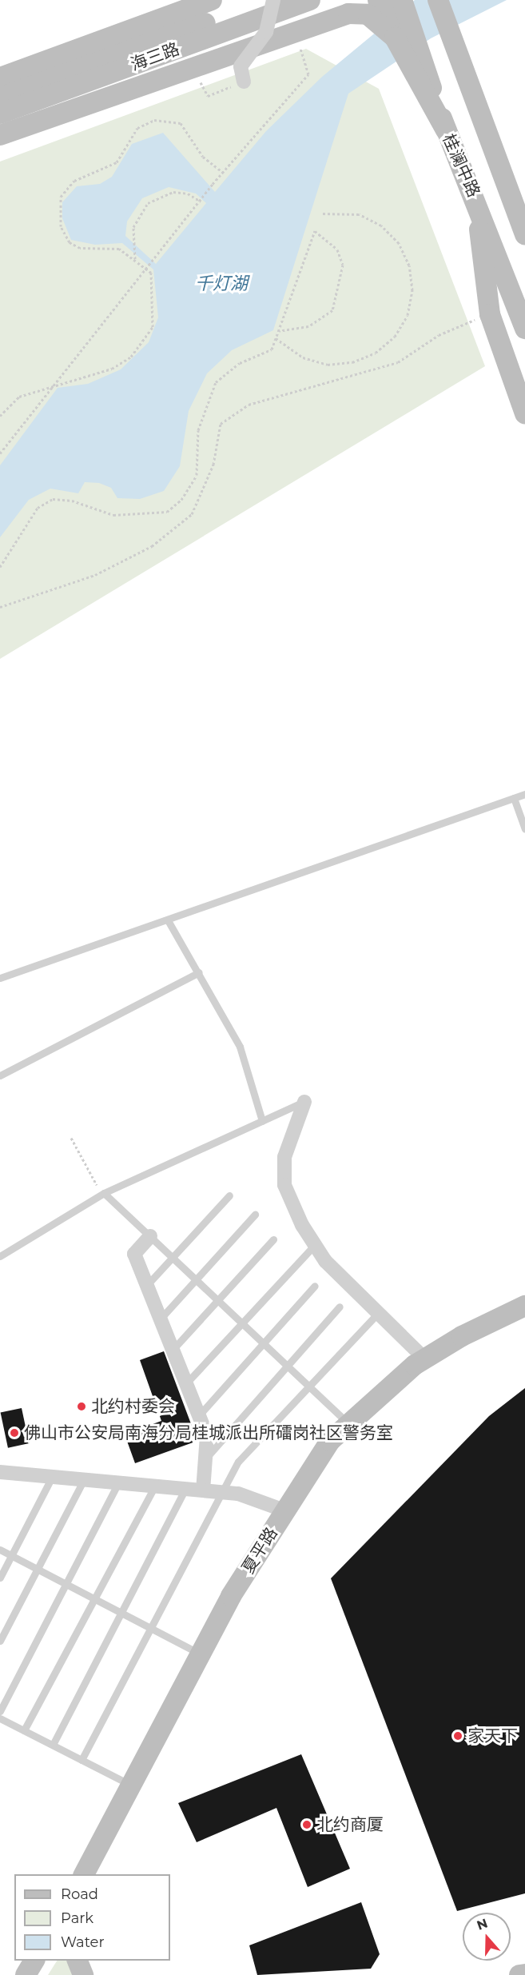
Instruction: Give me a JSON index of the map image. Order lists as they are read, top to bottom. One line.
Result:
{"streets":{"main road":["海三路","桂澜中路","夏平路"]},"water":["千灯湖"],"places":["北约村委会","佛山市公安局南海分局桂城派出所礌岗社区警务室","家天下","北约商厦"],"legend":["Road","Park","Water"],"north":"top"}
